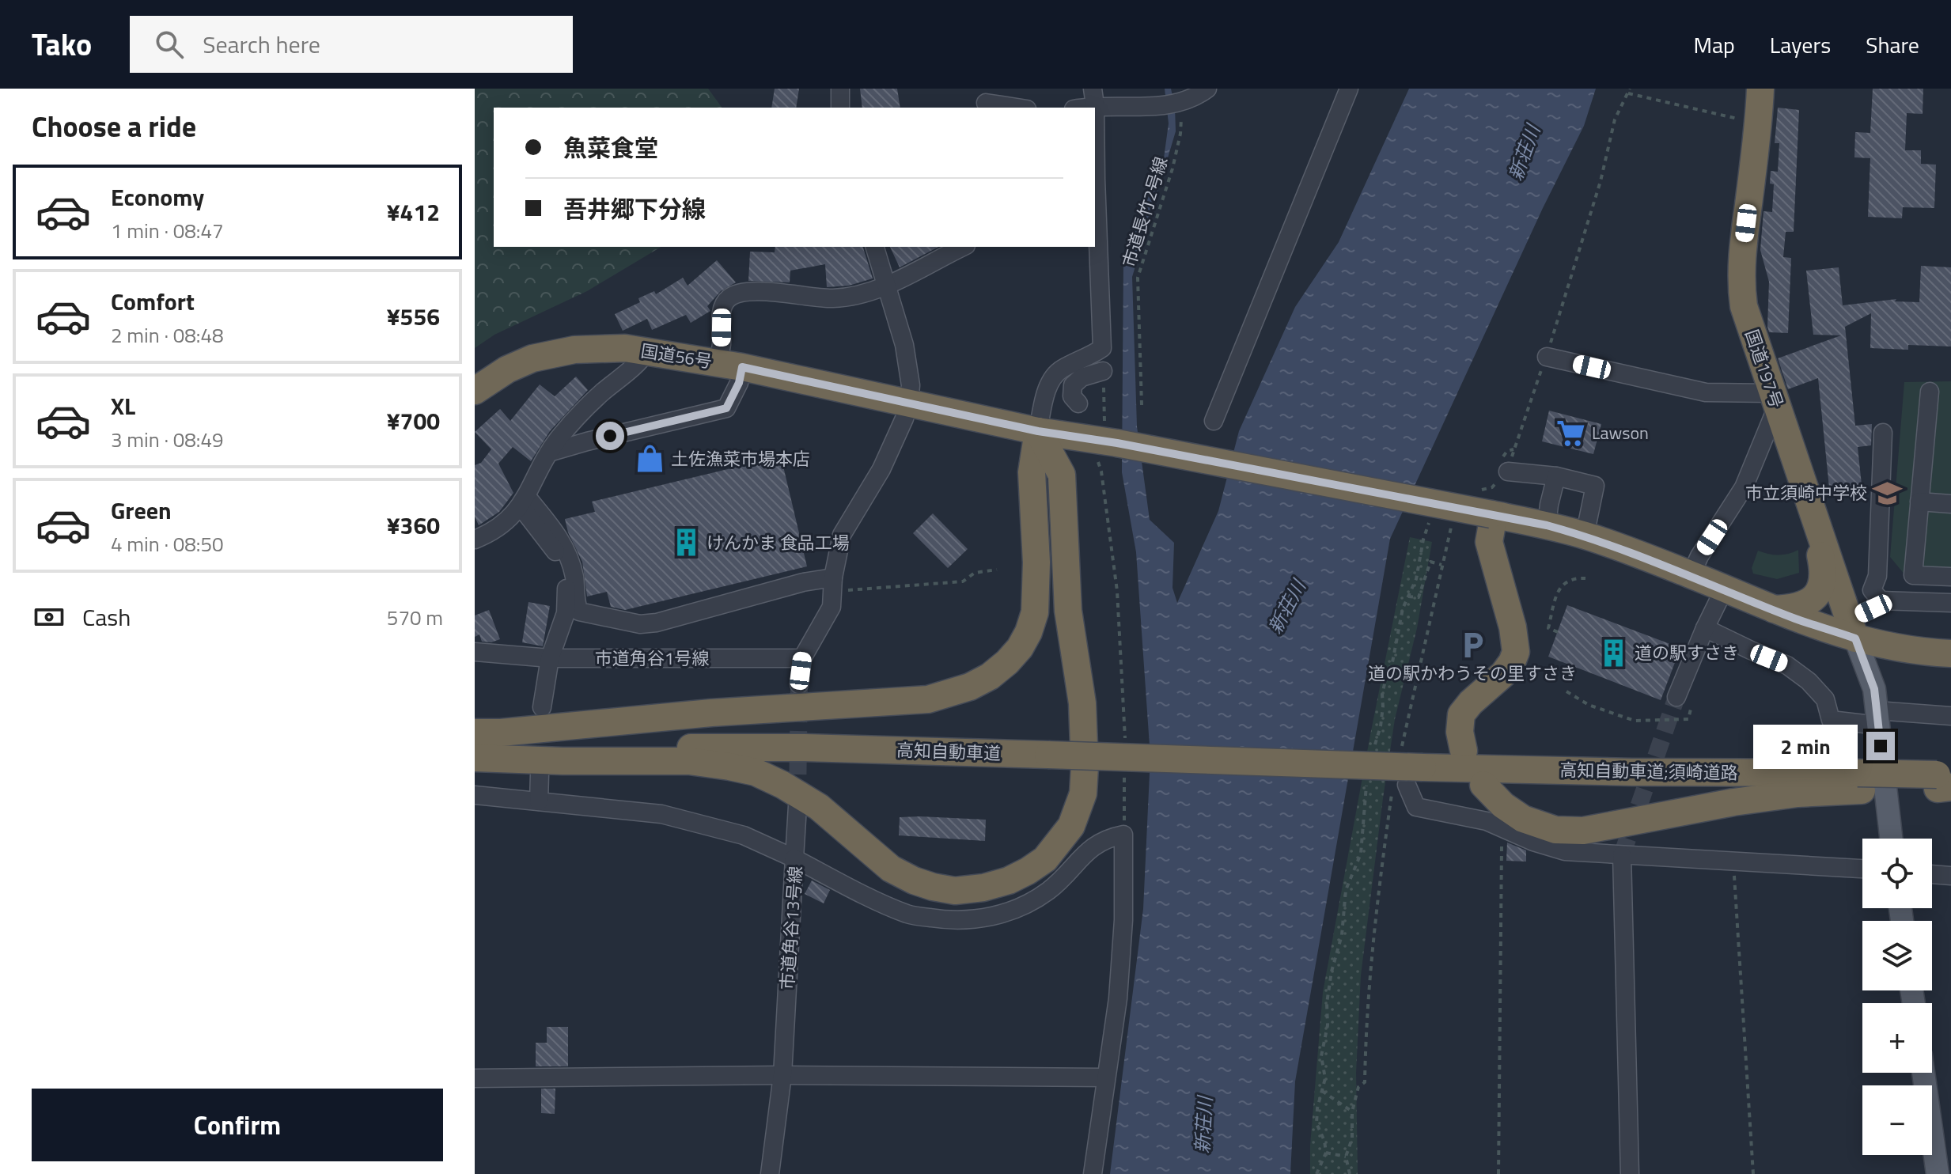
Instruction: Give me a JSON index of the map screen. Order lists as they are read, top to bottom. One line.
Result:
{"streets":{"highway":["国道56号","国道197号","高知自動車道","高知自動車道;須崎道路"],"street":["市道角谷1号線","市道角谷13号線"],"path":["市道長竹2号線"]},"crossings":[["国道56号","国道197号"],["高知自動車道","高知自動車道;須崎道路"]],"water":["新荘川"],"places":{"supermarket":["Lawson"],"shop":["土佐漁菜市場本店"],"school or university":["市立須崎中学校"],"building":["けんかま 食品工場","道の駅すさき"],"parking":["道の駅かわうその里すさき"]},"page":{"header":"Tako","search":"Search here","nav":["Map","Layers","Share"],"heading":"Choose a ride","banner":["魚菜食堂","吾井郷下分線"],"list":[{"name":"Economy","note":"1 min · 08:47","value":"¥412"},{"name":"Comfort","note":"2 min · 08:48","value":"¥556"},{"name":"XL","note":"3 min · 08:49","value":"¥700"},{"name":"Green","note":"4 min · 08:50","value":"¥360"}],"pay":["Cash","570 m"],"bubble":"2 min","map_buttons":["+","−"],"buttons":"Confirm"}}
